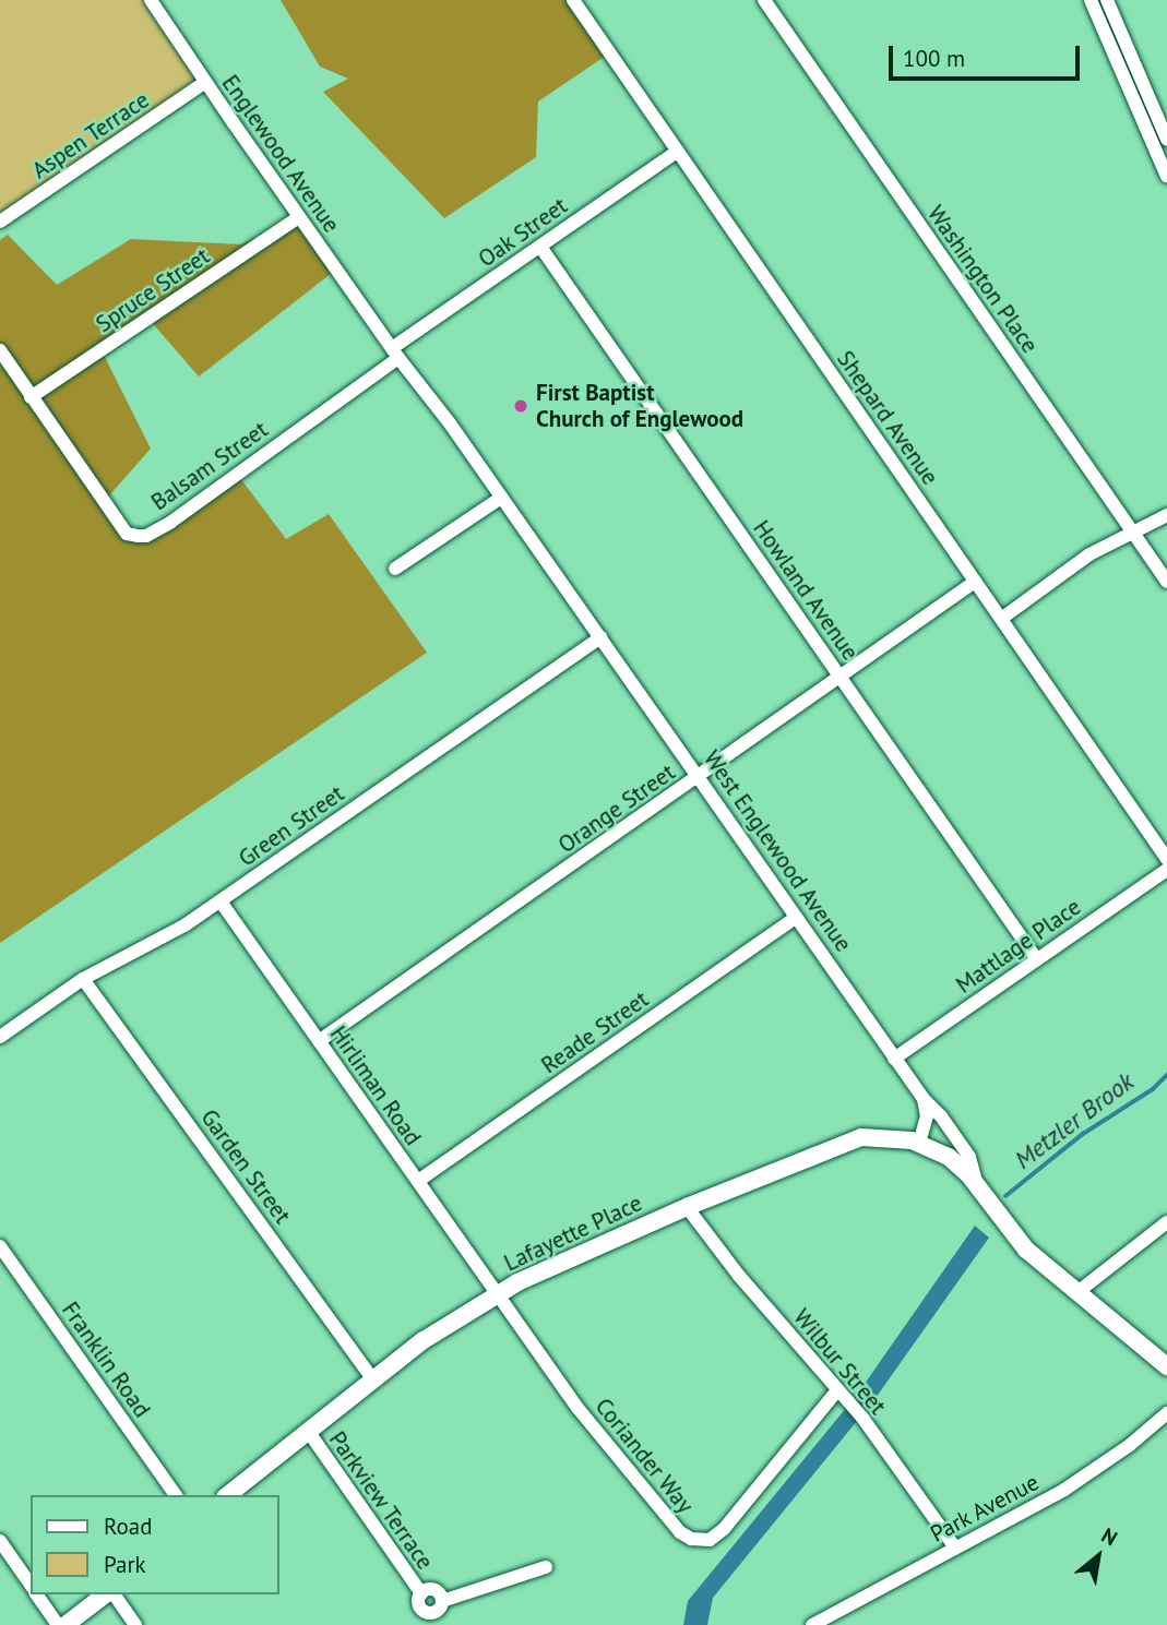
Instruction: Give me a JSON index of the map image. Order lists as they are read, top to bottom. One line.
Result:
{"streets":{"street":["Aspen Terrace","Englewood Avenue","Oak Street","Washington Place","Spruce Street","Shepard Avenue","Balsam Street","Howland Avenue","Orange Street","Green Street","West Englewood Avenue","Mattlage Place","Reade Street","Hirliman Road","Garden Street","Lafayette Place","Franklin Road","Wilbur Street","Coriander Way","Parkview Terrace","Park Avenue"]},"crossings":[["Aspen Terrace","Englewood Avenue"],["Englewood Avenue","Spruce Street"],["Englewood Avenue","West Englewood Avenue"],["Oak Street","Shepard Avenue"],["Oak Street","Balsam Street"],["Oak Street","Howland Avenue"],["Oak Street","West Englewood Avenue"],["Spruce Street","Balsam Street"],["Shepard Avenue","Orange Street"],["Howland Avenue","Orange Street"],["Howland Avenue","Mattlage Place"],["Orange Street","West Englewood Avenue"],["Orange Street","Hirliman Road"],["Green Street","West Englewood Avenue"],["Green Street","Hirliman Road"],["Green Street","Garden Street"],["West Englewood Avenue","Mattlage Place"],["West Englewood Avenue","Reade Street"],["West Englewood Avenue","Lafayette Place"],["Reade Street","Hirliman Road"],["Hirliman Road","Lafayette Place"],["Hirliman Road","Coriander Way"],["Garden Street","Lafayette Place"],["Lafayette Place","Wilbur Street"],["Lafayette Place","Coriander Way"],["Lafayette Place","Parkview Terrace"],["Wilbur Street","Coriander Way"],["Wilbur Street","Park Avenue"]],"water":["Metzler Brook"],"places":["First Baptist Church of Englewood"],"legend":["Road","Park"],"scale_bar":"100 m","north":"top right"}
